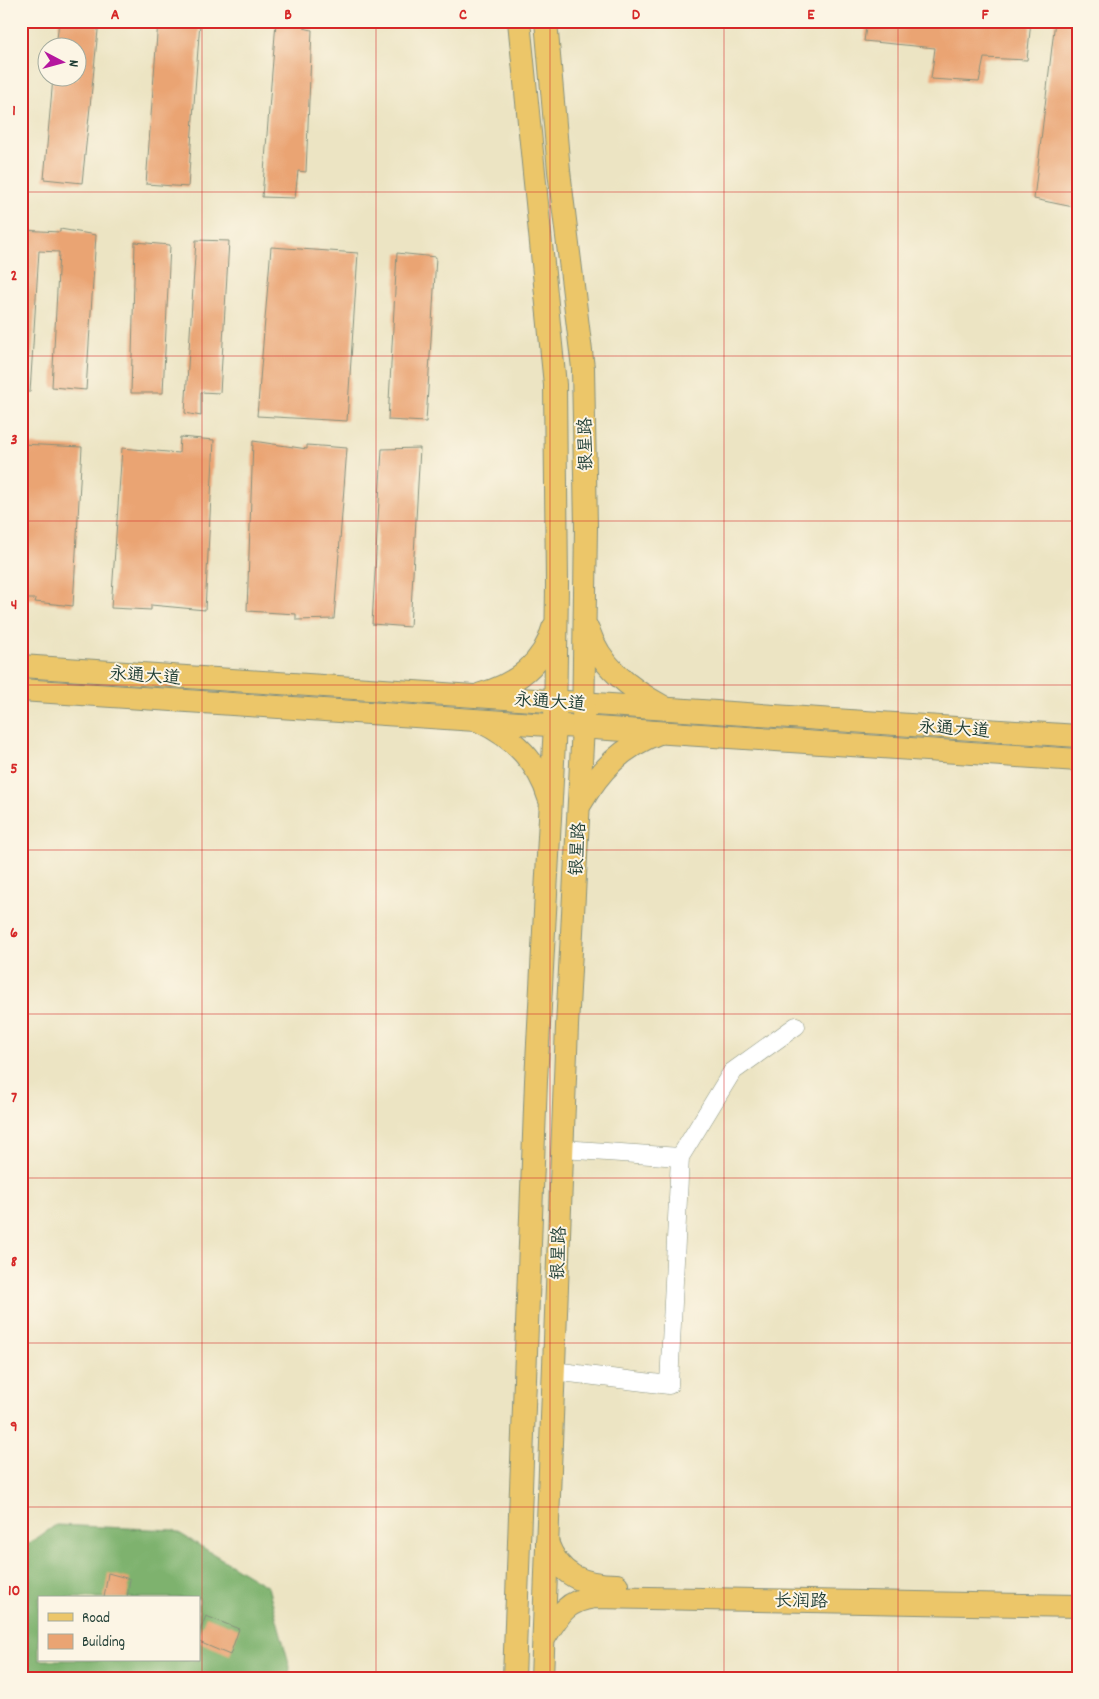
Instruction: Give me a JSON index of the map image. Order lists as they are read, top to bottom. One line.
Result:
{"streets":{"main road":["银星路","永通大道","长润路"]},"crossings":[["银星路","永通大道"],["银星路","长润路"]],"legend":["Road","Building"],"north":"right","grid":{"columns":["A","B","C","D","E","F"],"rows":["1","2","3","4","5","6","7","8","9","10"]}}
